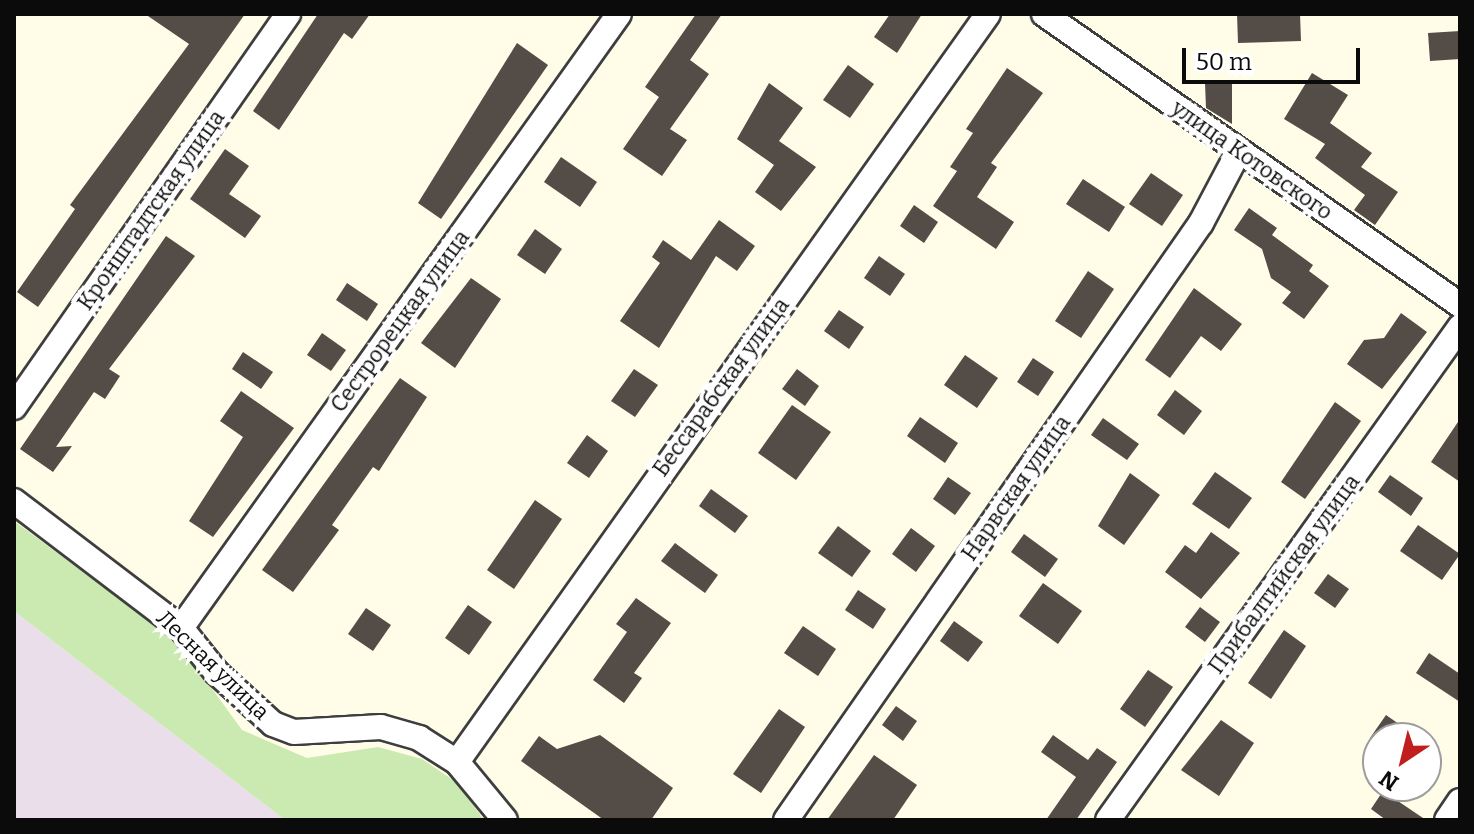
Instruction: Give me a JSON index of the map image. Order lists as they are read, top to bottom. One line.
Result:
{"streets":{"street":["улица Котовского","Кронштадтская улица","Сестрорецкая улица","Бессарабская улица","Нарвская улица","Прибалтийская улица","Лесная улица"]},"crossings":[["улица Котовского","Нарвская улица"],["Сестрорецкая улица","Лесная улица"],["Бессарабская улица","Лесная улица"]],"scale_bar":"50 m","north":"bottom left"}
